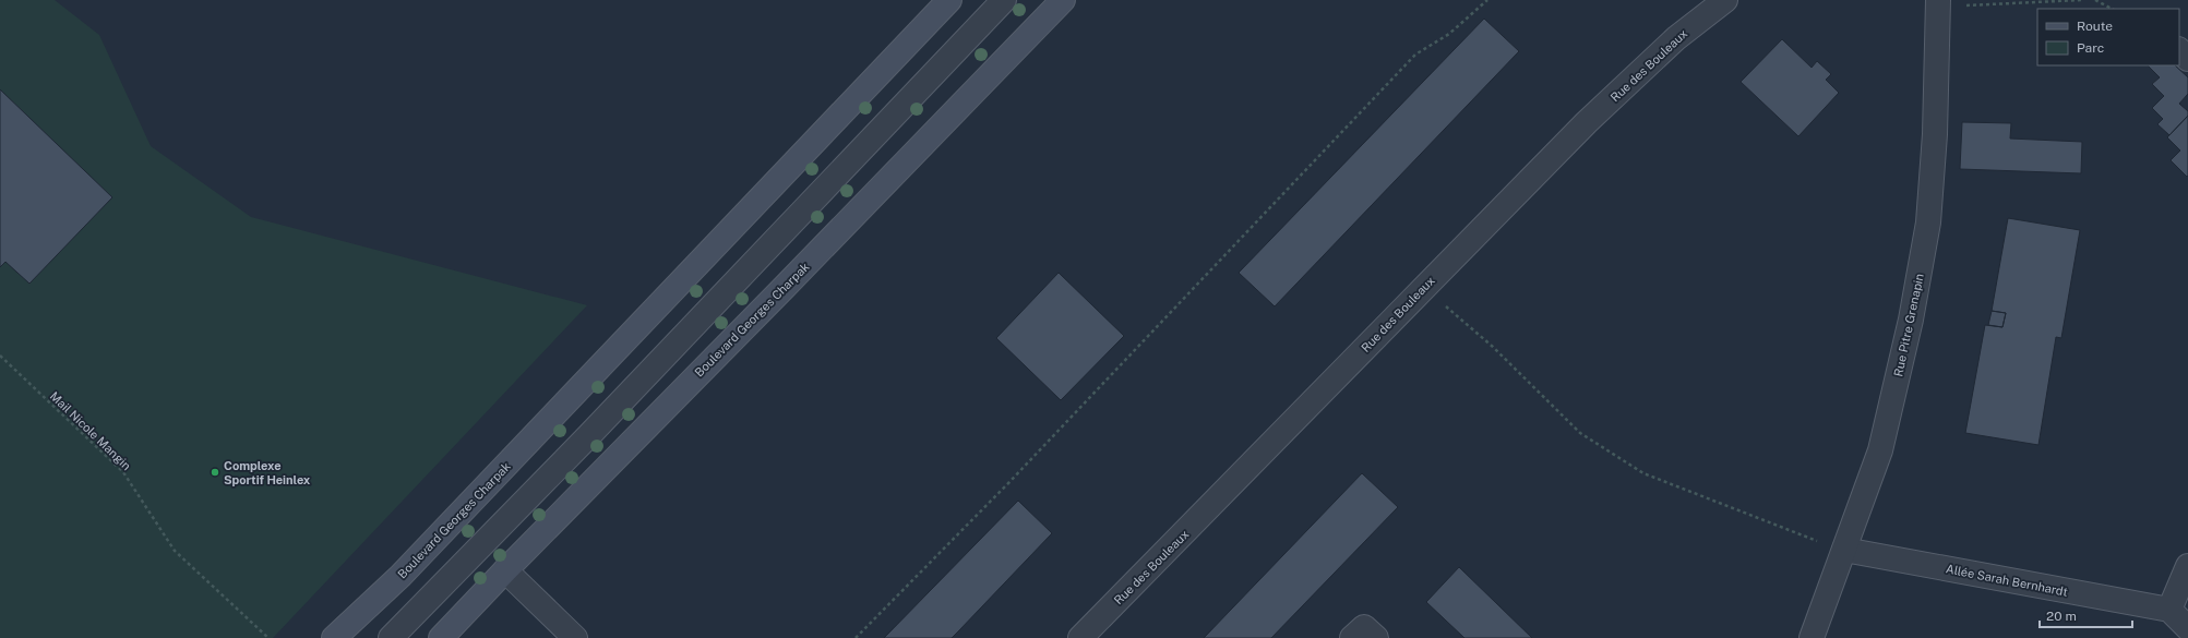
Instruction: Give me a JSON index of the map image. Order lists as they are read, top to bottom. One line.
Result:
{"streets":{"main road":["Boulevard Georges Charpak"],"street":["Rue des Bouleaux","Rue Pitre Grenapin","Allée Sarah Bernhardt"],"path":["Mail Nicole Mangin"]},"crossings":[["Rue Pitre Grenapin","Allée Sarah Bernhardt"]],"places":["Complexe Sportif Heinlex"],"legend":["Route","Parc"],"scale_bar":"20 m"}
